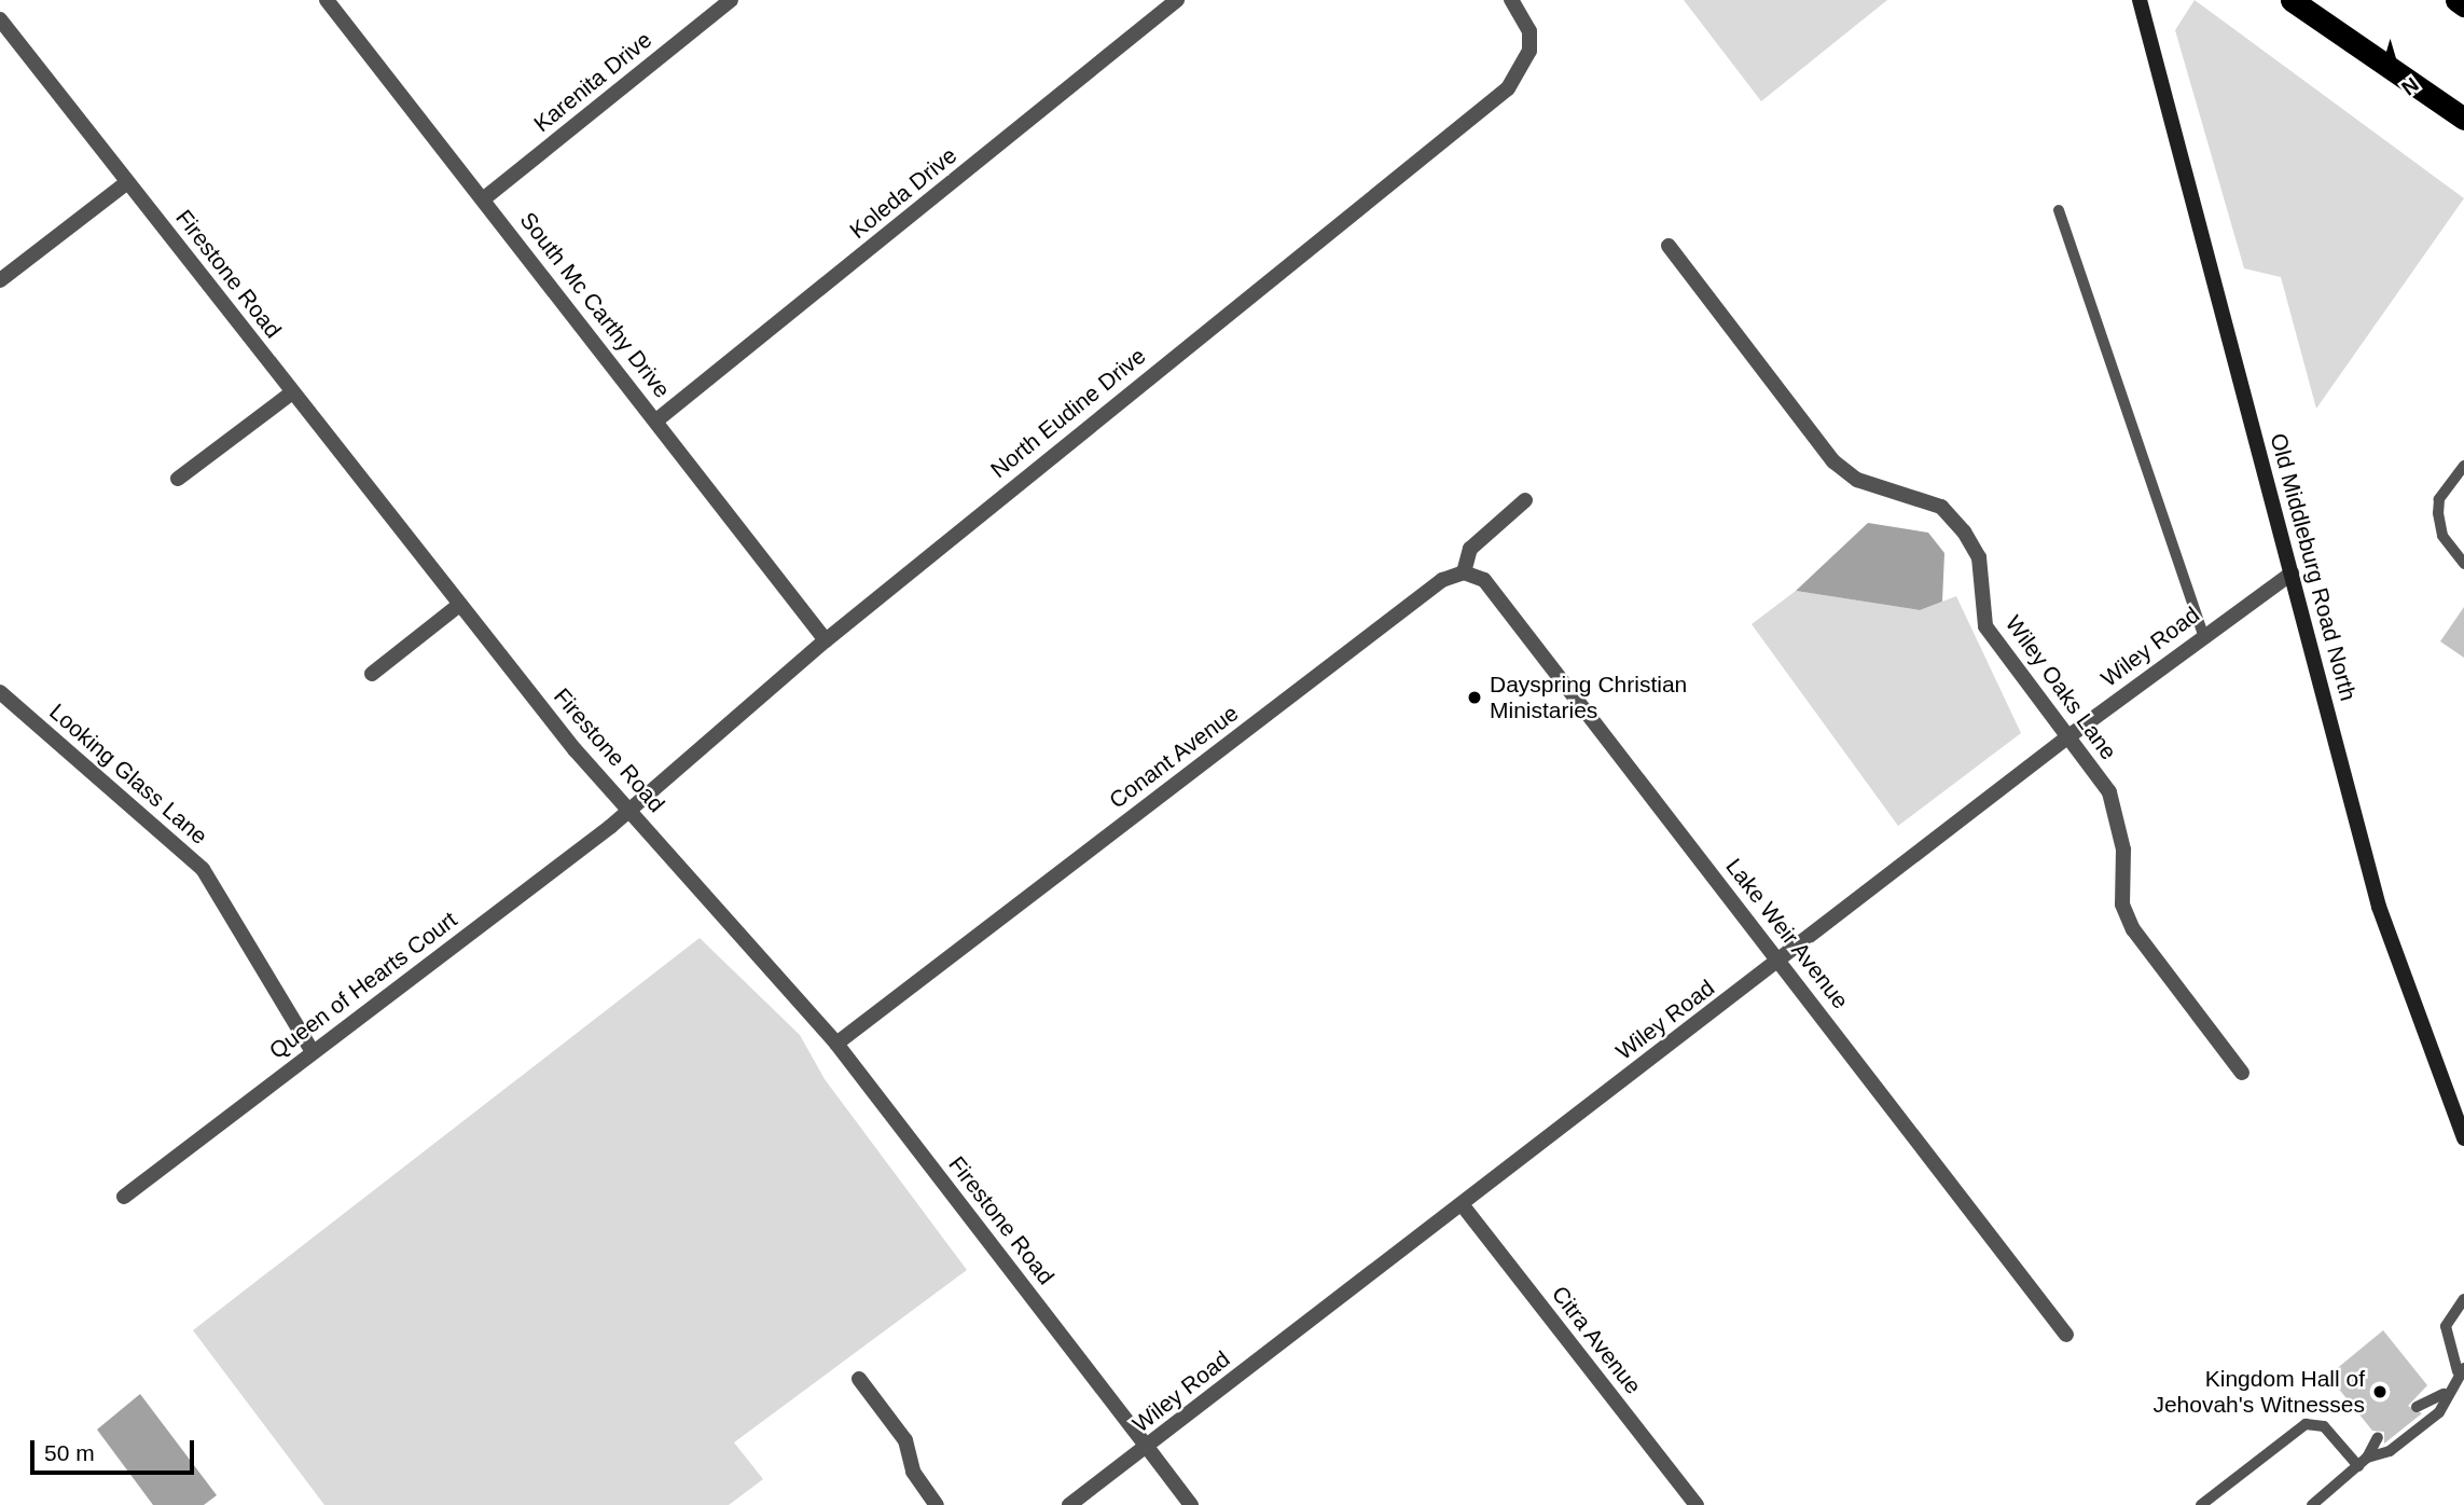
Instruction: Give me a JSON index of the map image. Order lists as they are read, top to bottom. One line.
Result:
{"streets":{"main road":["Old Middleburg Road North"],"street":["Karenita Drive","Koleda Drive","Firestone Road","South Mc Carthy Drive","North Eudine Drive","Wiley Road","Wiley Oaks Lane","Conant Avenue","Looking Glass Lane","Lake Weir Avenue","Queen of Hearts Court","Citra Avenue"]},"crossings":[["Karenita Drive","South Mc Carthy Drive"],["Koleda Drive","South Mc Carthy Drive"],["Firestone Road","North Eudine Drive"],["Firestone Road","Wiley Road"],["Firestone Road","Conant Avenue"],["Firestone Road","Queen of Hearts Court"],["South Mc Carthy Drive","North Eudine Drive"],["North Eudine Drive","Queen of Hearts Court"],["Old Middleburg Road North","Wiley Road"],["Wiley Road","Wiley Oaks Lane"],["Wiley Road","Lake Weir Avenue"],["Wiley Road","Citra Avenue"],["Conant Avenue","Lake Weir Avenue"],["Looking Glass Lane","Queen of Hearts Court"]],"places":["Dayspring Christian Ministaries","Kingdom Hall of Jehovah's Witnesses"],"scale_bar":"50 m","north":"bottom right"}
